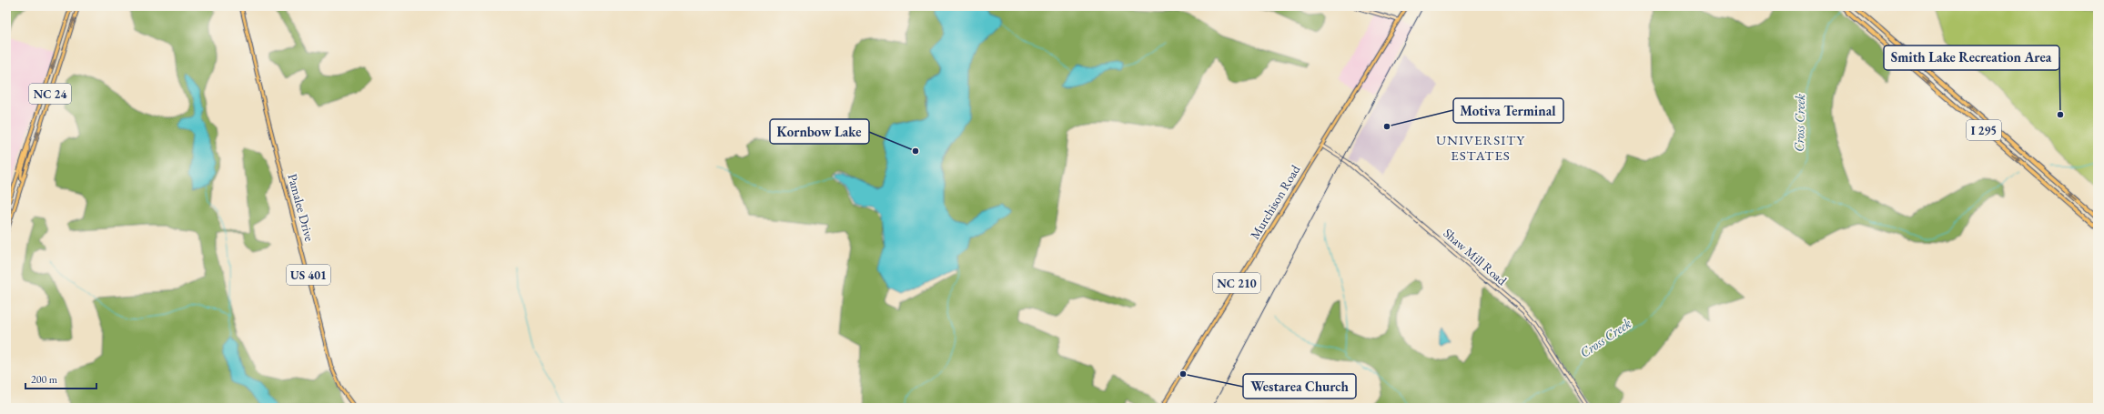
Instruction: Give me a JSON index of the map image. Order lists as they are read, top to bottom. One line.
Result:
{"streets":{"highway":["I 295"],"main road":["NC 24","Murchison Road","Pamalee Drive","Shaw Mill Road","US 401","NC 210"]},"crossings":[["Murchison Road","Shaw Mill Road"]],"districts":["UNIVERSITY ESTATES"],"water":["Cross Creek"],"places":["Smith Lake Recreation Area","Motiva Terminal","Kornbow Lake","Westarea Church"],"scale_bar":"200 m"}
